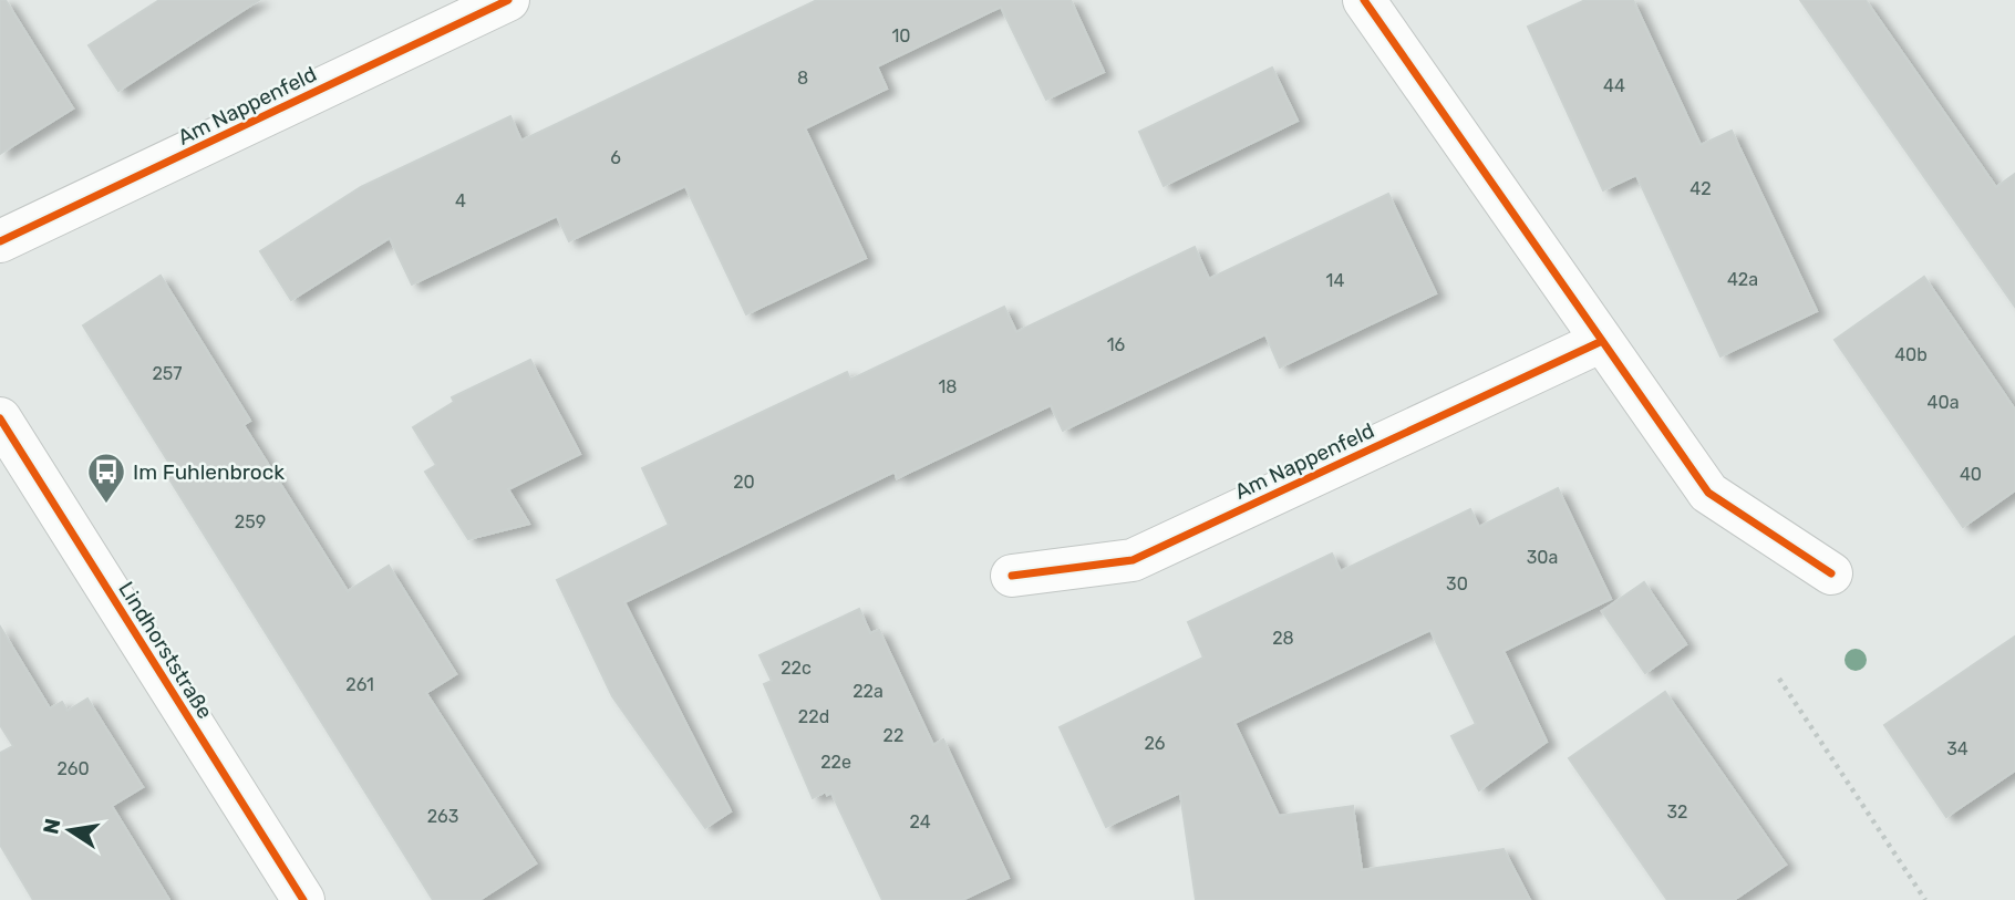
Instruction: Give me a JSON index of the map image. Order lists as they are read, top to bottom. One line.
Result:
{"streets":{"street":["Am Nappenfeld","Lindhorststraße"]},"places":{"bus stop":["Im Fuhlenbrock"]},"house_numbers":["10","8","44","6","42","4","42a","14","16","40b","257","18","40a","40","20","259","30a","30","28","22c","261","22a","22d","22","26","34","22e","260","32","263","24"],"north":"left"}
